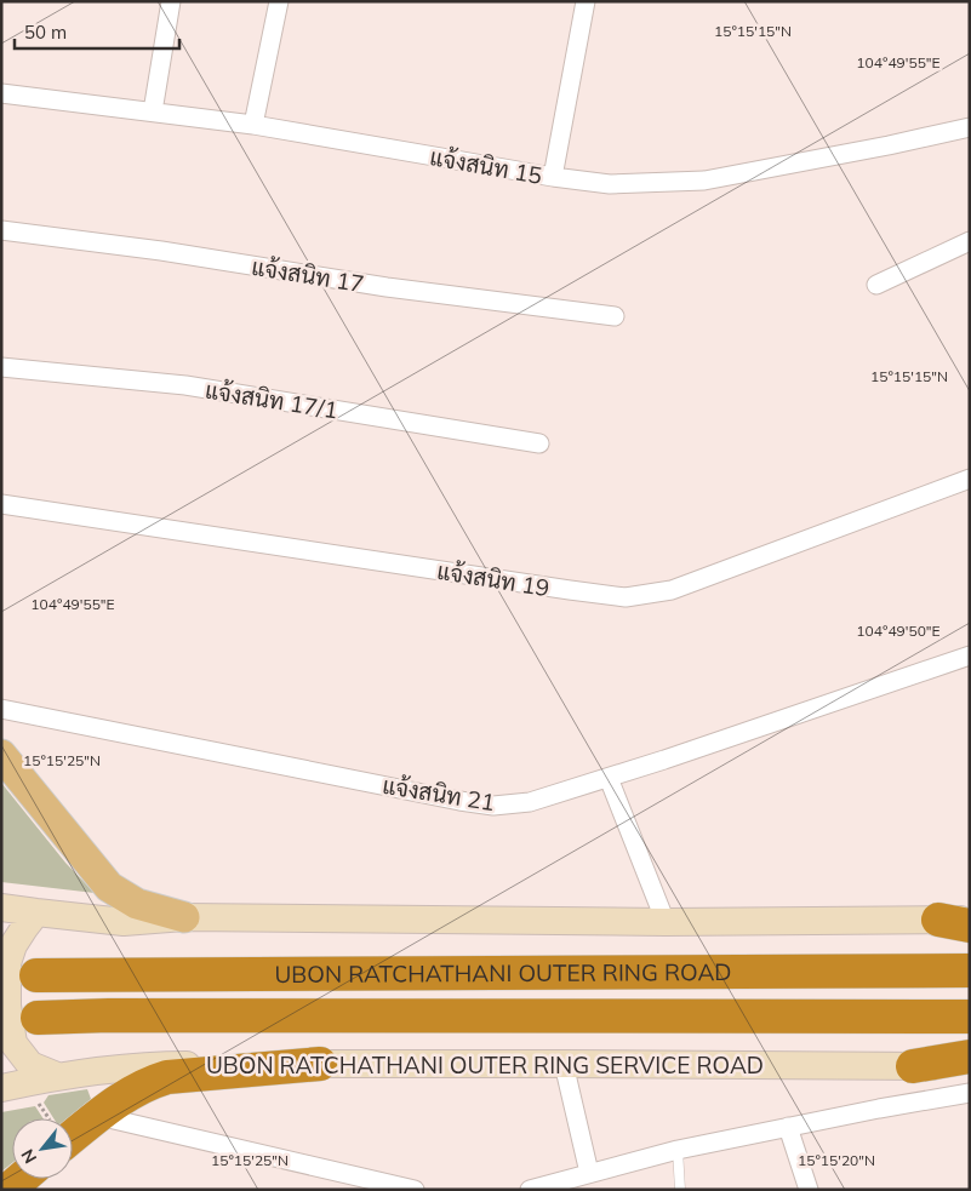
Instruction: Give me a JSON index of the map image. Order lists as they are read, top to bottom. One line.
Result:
{"streets":{"highway":["UBON RATCHATHANI OUTER RING ROAD"],"main road":["UBON RATCHATHANI OUTER RING SERVICE ROAD"],"street":["แจ้งสนิท 15","แจ้งสนิท 17","แจ้งสนิท 17/1","แจ้งสนิท 19","แจ้งสนิท 21"]},"scale_bar":"50 m","north":"bottom left","coordinates":["15°15'15\"N","104°49'55\"E","104°49'50\"E","15°15'25\"N","15°15'20\"N"]}
